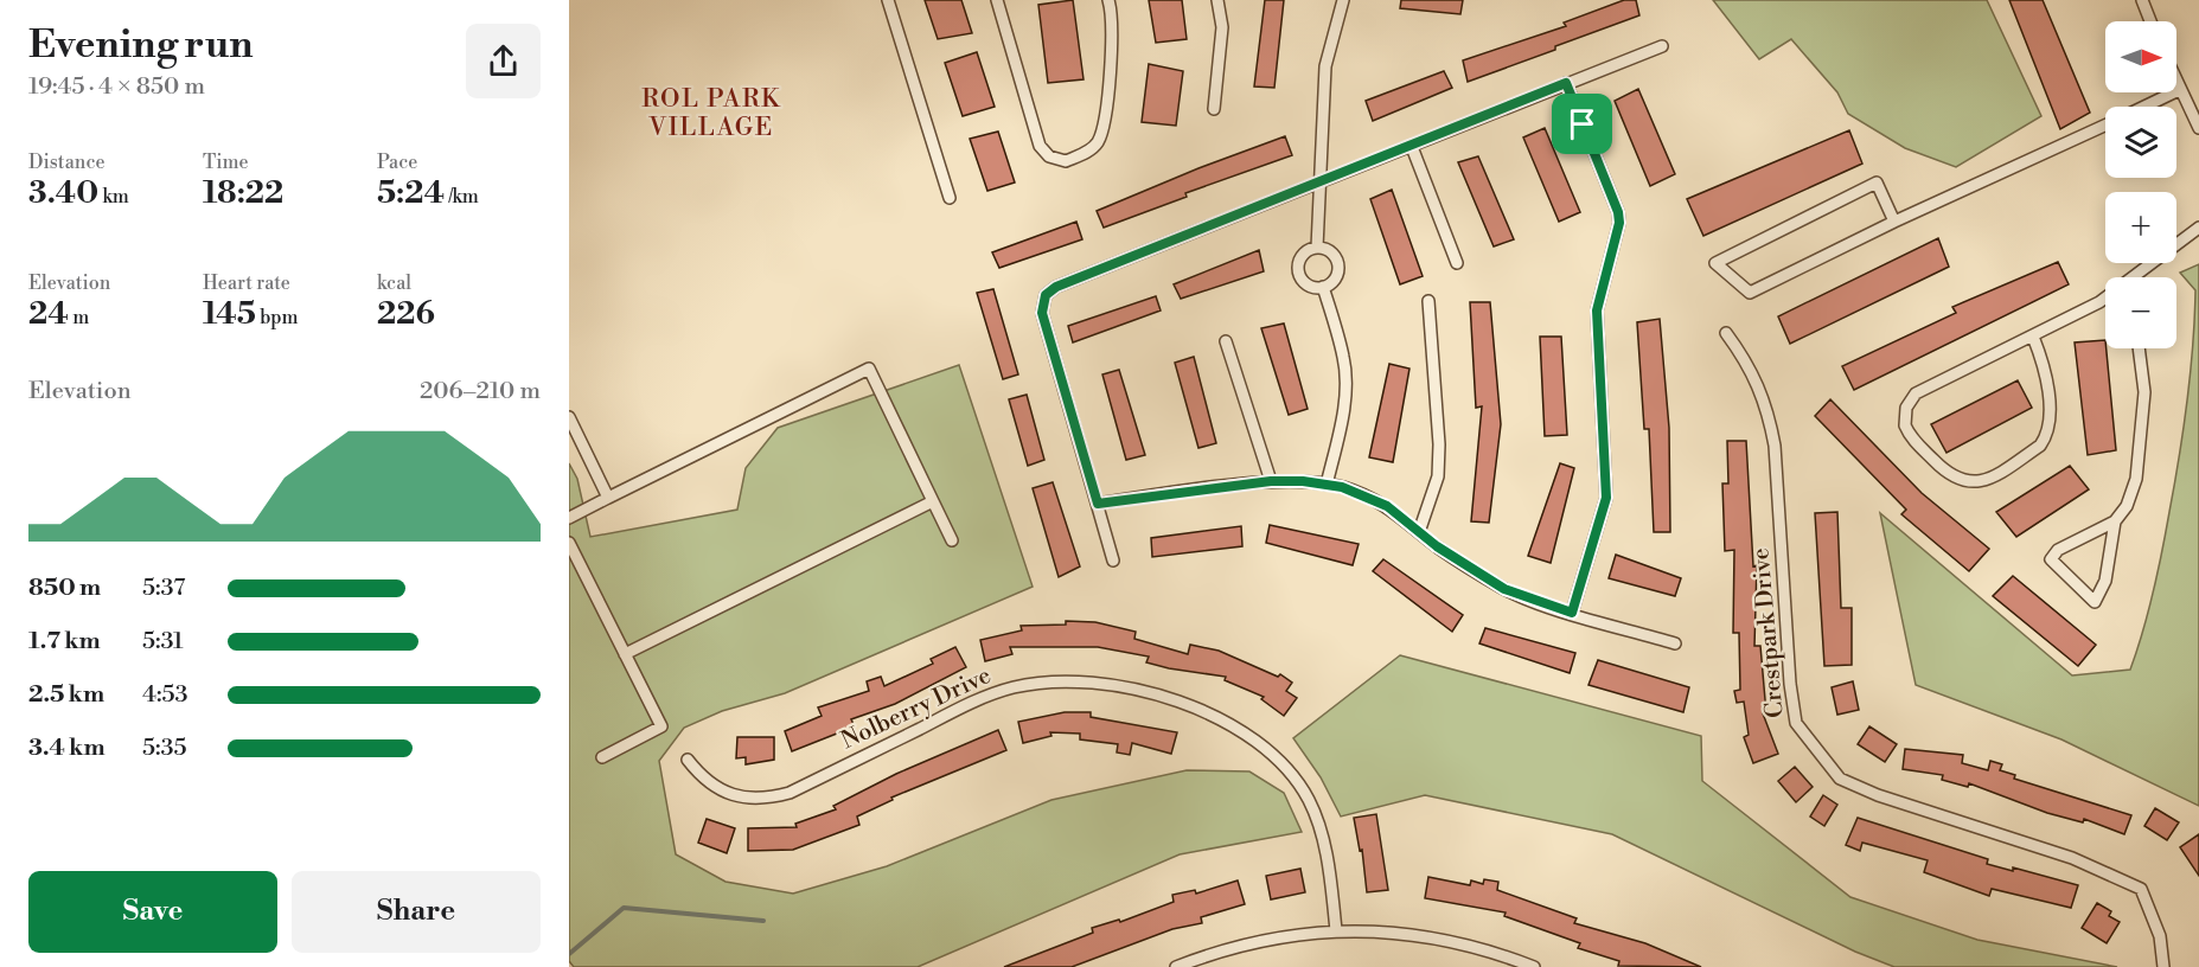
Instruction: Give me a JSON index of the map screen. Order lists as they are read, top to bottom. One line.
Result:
{"streets":{"street":["Crestpark Drive","Nolberry Drive"]},"districts":["ROL PARK VILLAGE"],"north":"right","page":{"heading":["Evening run","19:45 · 4 × 850 m"],"map_buttons":["+","−"],"stats":[["Distance","3.40 km"],["Time","18:22"],["Pace","5:24 /km"],["Elevation","24 m"],["Heart rate","145 bpm"],["kcal","226"]],"chart":["Elevation","206–210 m"],"list":[{"name":"850 m","note":"5:37"},{"name":"1.7 km","note":"5:31"},{"name":"2.5 km","note":"4:53"},{"name":"3.4 km","note":"5:35"}],"buttons":["Save","Share"]}}
